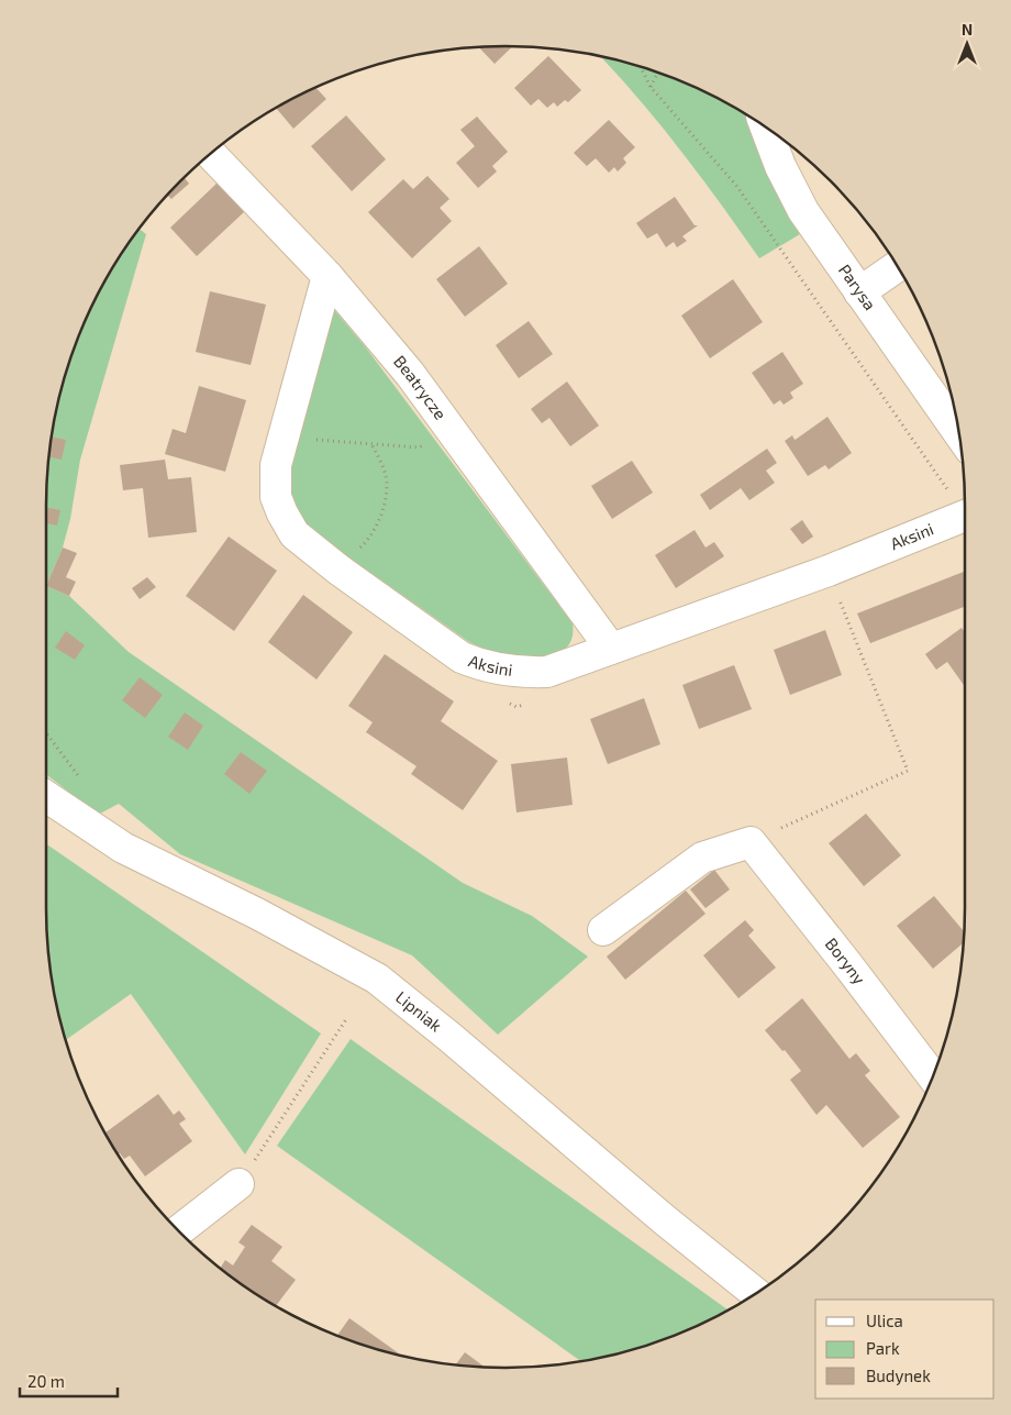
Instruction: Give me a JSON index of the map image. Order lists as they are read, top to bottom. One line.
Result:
{"streets":{"street":["Parysa","Beatrycze","Aksini","Boryny","Lipniak"]},"crossings":[["Beatrycze","Aksini"]],"legend":["Ulica","Park","Budynek"],"scale_bar":"20 m","north":"top"}
